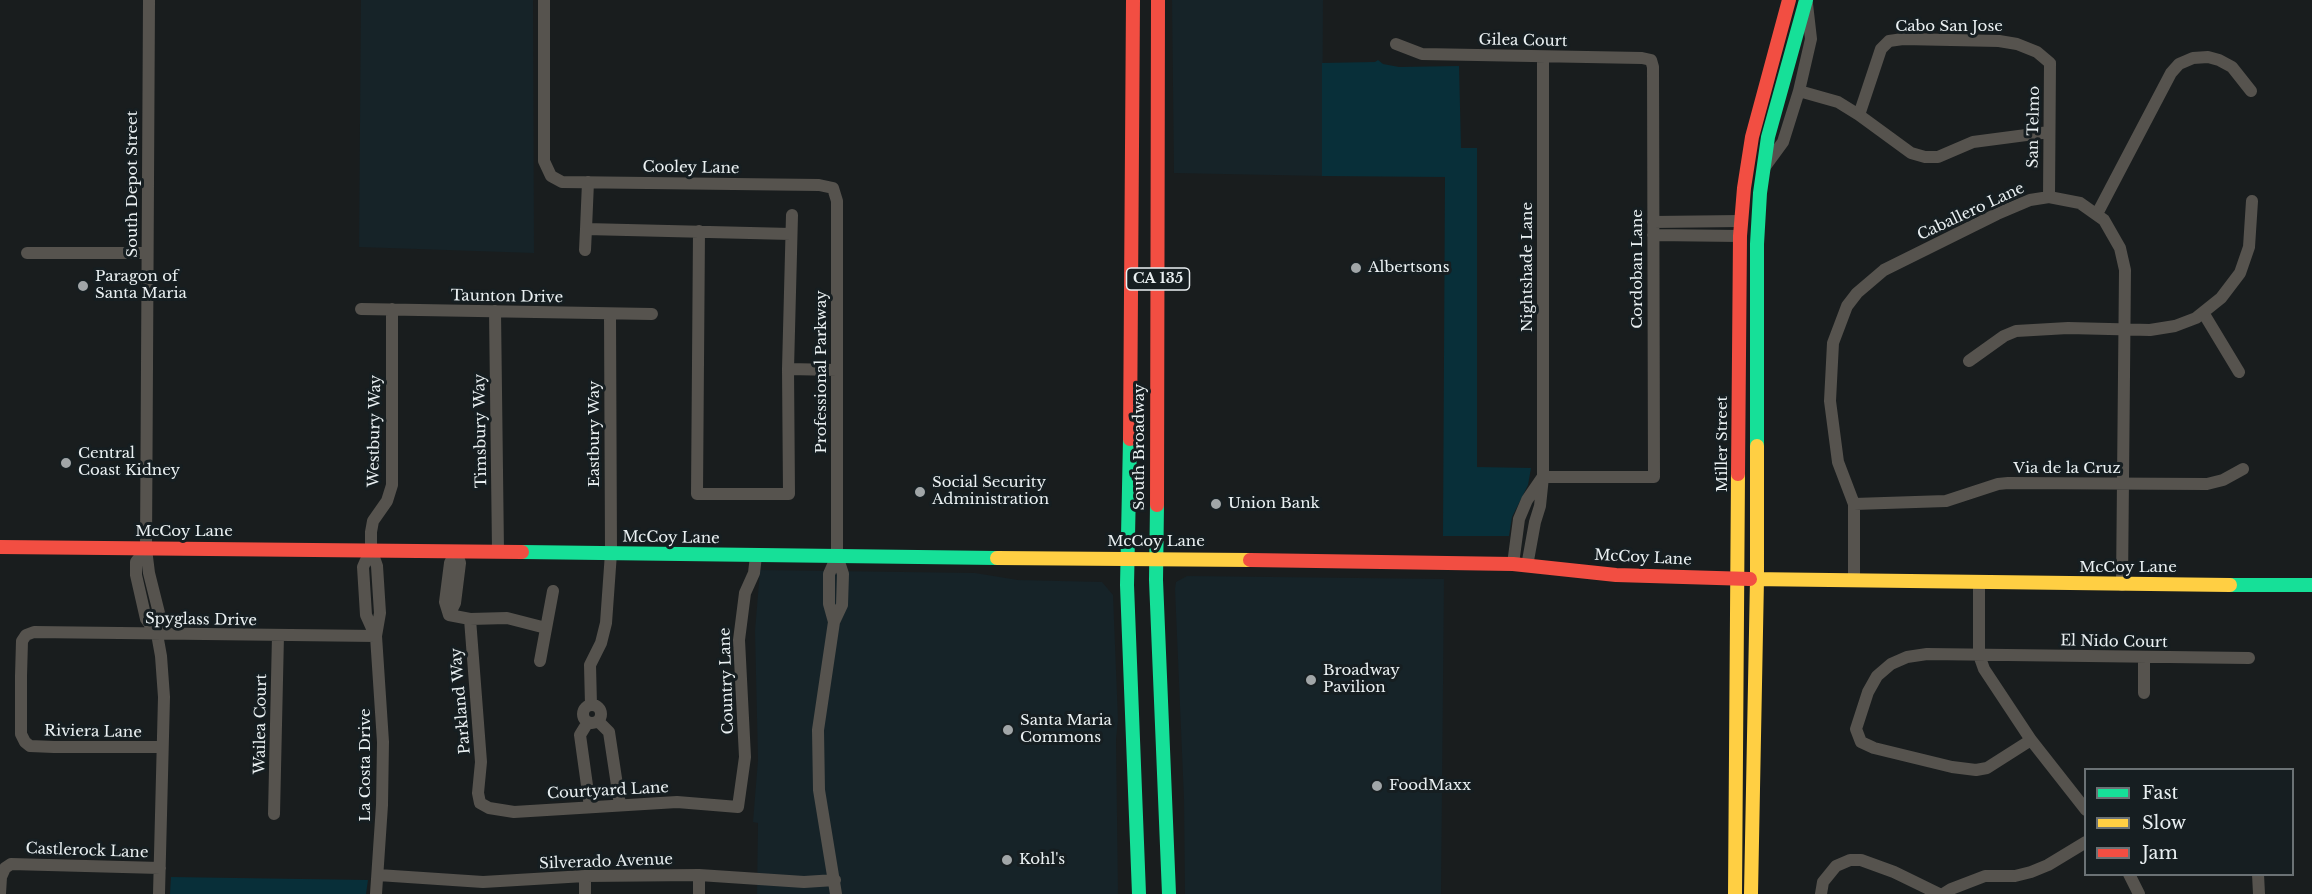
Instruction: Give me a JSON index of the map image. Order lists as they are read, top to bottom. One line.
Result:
{"streets":{"main road":["CA 135","Miller Street","South Broadway","McCoy Lane"],"street":["Cabo San Jose","Gilea Court","San Telmo","Cooley Lane","South Depot Street","Caballero Lane","Nightshade Lane","Cordoban Lane","Taunton Drive","Professional Parkway","Westbury Way","Timsbury Way","Eastbury Way","Via de la Cruz","Spyglass Drive","El Nido Court","Country Lane","Parkland Way","Wailea Court","Riviera Lane","La Costa Drive","Courtyard Lane","Castlerock Lane","Silverado Avenue"]},"crossings":[["Cabo San Jose","San Telmo"],["Gilea Court","Nightshade Lane"],["Gilea Court","Cordoban Lane"],["San Telmo","Caballero Lane"],["Cooley Lane","Professional Parkway"],["South Depot Street","McCoy Lane"],["Caballero Lane","Via de la Cruz"],["Caballero Lane","McCoy Lane"],["Nightshade Lane","Cordoban Lane"],["Nightshade Lane","McCoy Lane"],["Taunton Drive","Westbury Way"],["Taunton Drive","Timsbury Way"],["Taunton Drive","Eastbury Way"],["Professional Parkway","McCoy Lane"],["Professional Parkway","Silverado Avenue"],["Westbury Way","McCoy Lane"],["Westbury Way","La Costa Drive"],["Timsbury Way","McCoy Lane"],["Eastbury Way","McCoy Lane"],["Miller Street","McCoy Lane"],["South Broadway","McCoy Lane"],["McCoy Lane","Country Lane"],["McCoy Lane","La Costa Drive"],["Spyglass Drive","Wailea Court"],["Spyglass Drive","Riviera Lane"],["Spyglass Drive","La Costa Drive"],["Country Lane","Courtyard Lane"],["Parkland Way","Courtyard Lane"],["La Costa Drive","Silverado Avenue"]],"places":["Albertsons","Paragon of Santa Maria","Central Coast Kidney","Social Security Administration","Union Bank","Broadway Pavilion","Santa Maria Commons","FoodMaxx","Kohl's"],"legend":["Fast","Slow","Jam"]}
